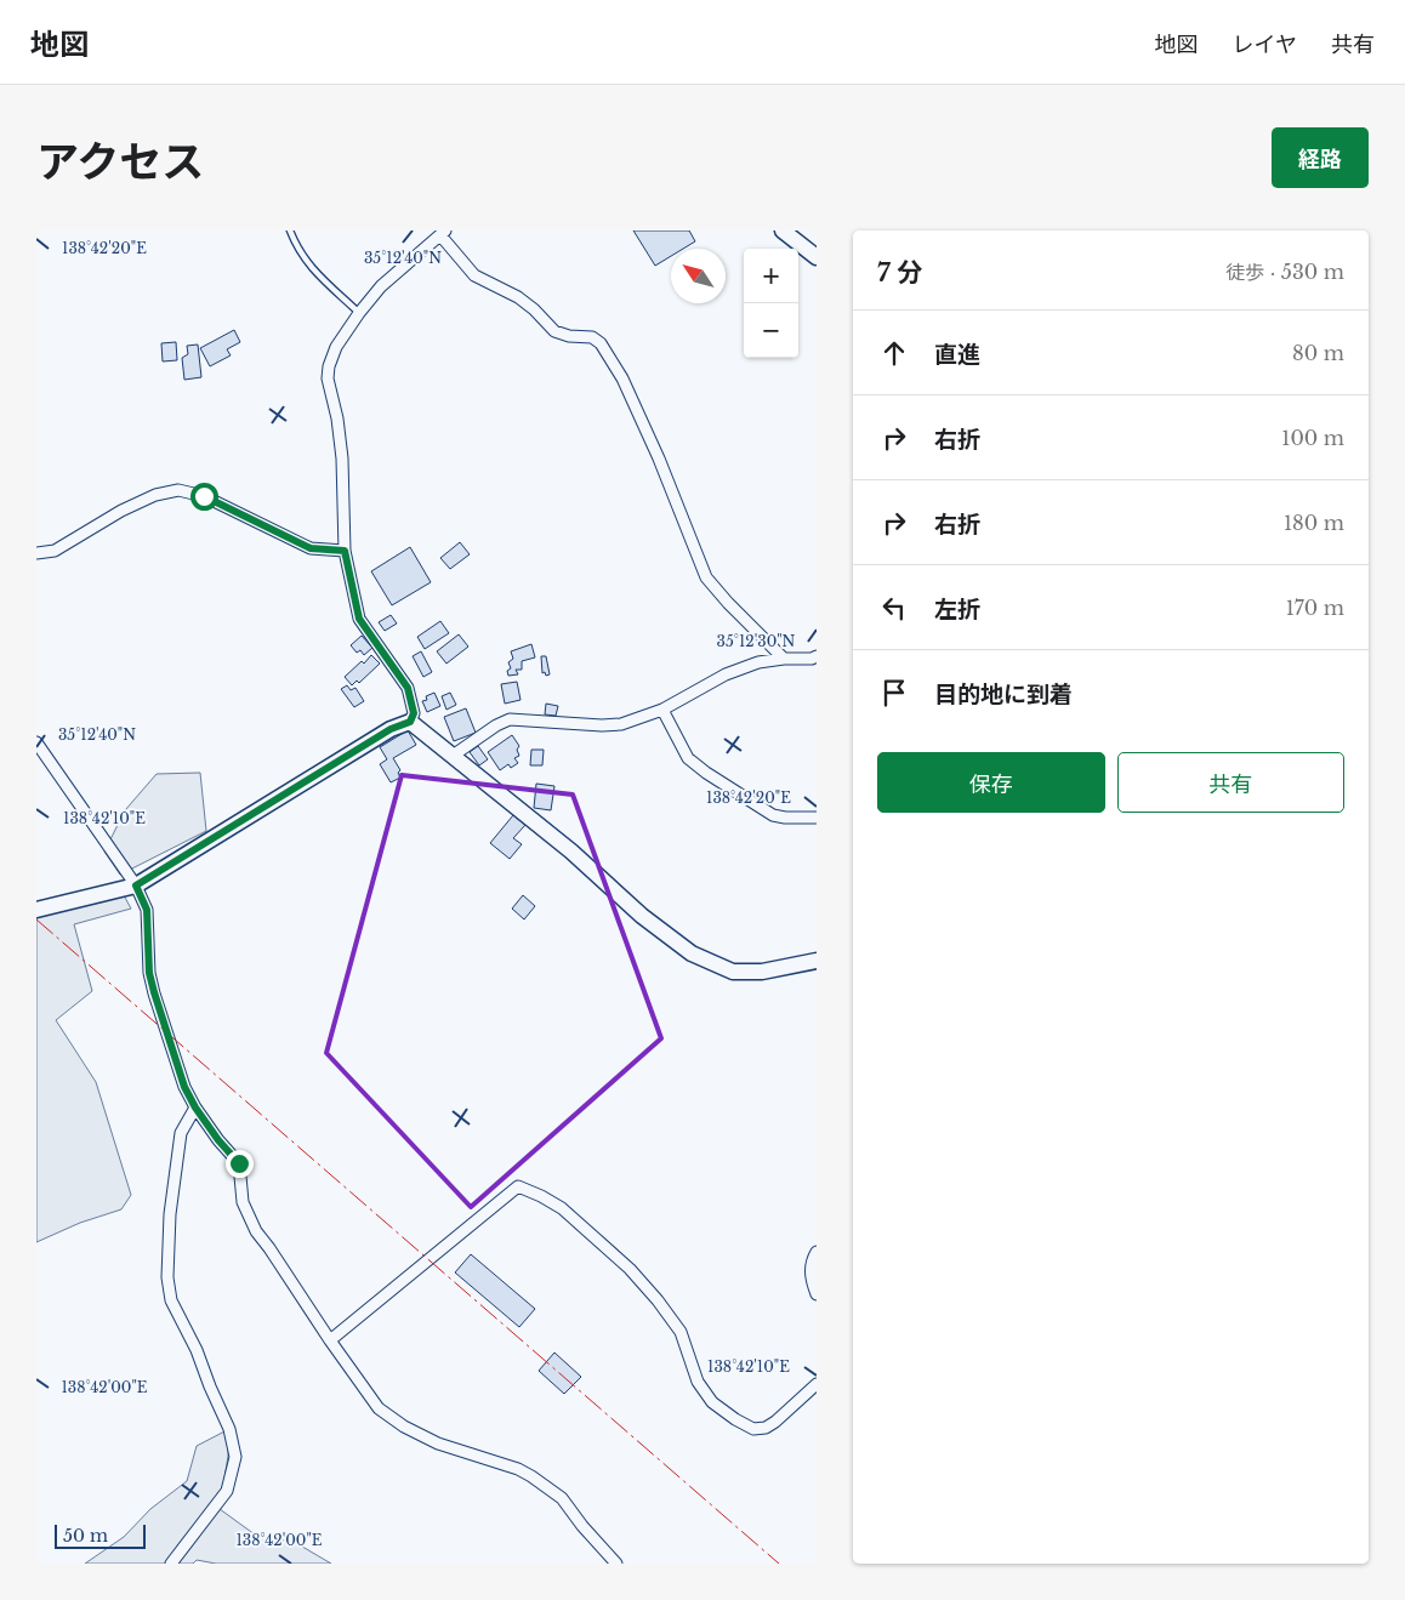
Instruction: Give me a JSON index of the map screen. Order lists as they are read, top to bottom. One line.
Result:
{"scale_bar":"50 m","north":"top left","page":{"header":"地図","nav":["地図","レイヤ","共有"],"title":"アクセス","buttons":["経路",["保存","共有"]],"heading":["7 分","徒歩 · 530 m"],"map_buttons":["+","−"],"list":[["直進","80 m"],["右折","100 m"],["右折","180 m"],["左折","170 m"],"目的地に到着"],"scale":"50 m"},"coordinates":["138°42'20\"E","35°12'40\"N","35°12'30\"N","138°42'10\"E","138°42'00\"E"]}
